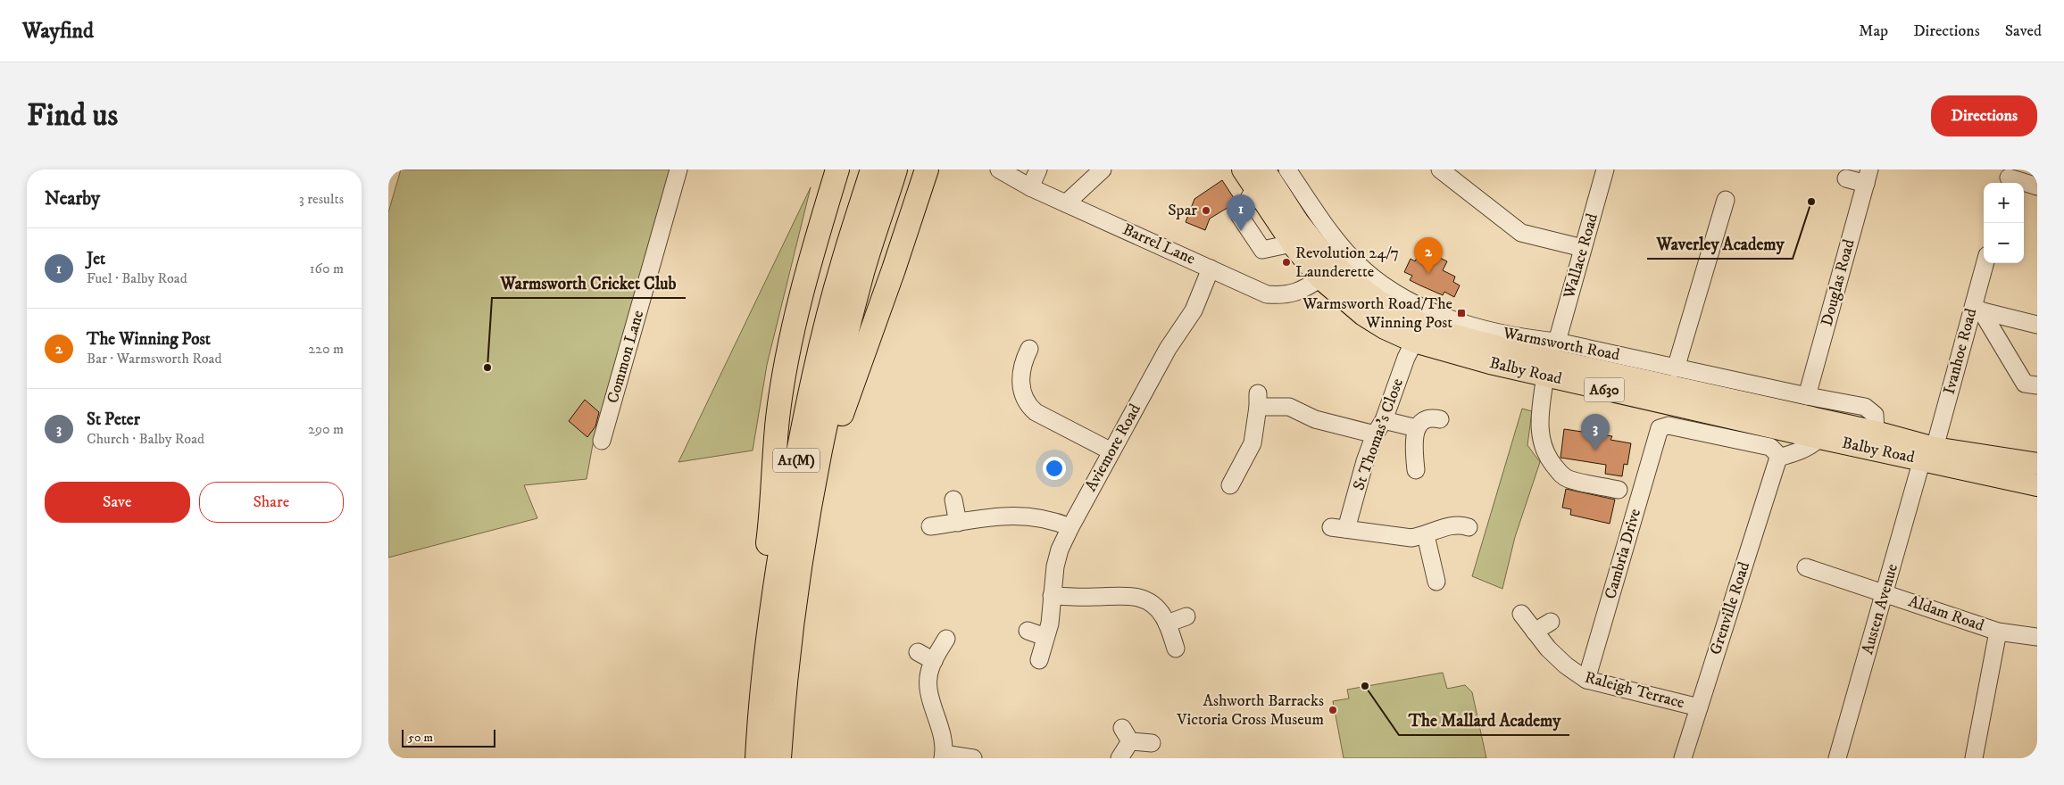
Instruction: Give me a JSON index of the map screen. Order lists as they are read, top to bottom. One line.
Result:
{"streets":{"highway":["A1(M)"],"main road":["Balby Road","A630"],"street":["Barrel Lane","Wallace Road","Douglas Road","Warmsworth Road","Ivanhoe Road","Common Lane","St Thomas's Close","Aviemore Road","Cambria Drive","Grenville Road","Austen Avenue","Aldam Road","Raleigh Terrace"]},"crossings":[["Barrel Lane","Balby Road"],["Barrel Lane","Aviemore Road"],["Wallace Road","Warmsworth Road"],["Douglas Road","Warmsworth Road"],["Warmsworth Road","Balby Road"],["Ivanhoe Road","Balby Road"],["Ivanhoe Road","Austen Avenue"],["Balby Road","St Thomas's Close"],["Balby Road","Austen Avenue"],["Cambria Drive","Grenville Road"],["Cambria Drive","Raleigh Terrace"],["Grenville Road","Raleigh Terrace"],["Austen Avenue","Aldam Road"]],"places":{"other":["Waverley Academy","Spar","Revolution 24/7 Launderette","Warmsworth Cricket Club","The Mallard Academy","Ashworth Barracks Victoria Cross Museum"],"transit":["Warmsworth Road/The Winning Post"]},"scale_bar":"50 m","page":{"header":"Wayfind","nav":["Map","Directions","Saved"],"buttons":["Directions",["Save","Share"]],"title":"Find us","heading":["Nearby","3 results"],"map_buttons":["+","−"],"pins":["1","2","3"],"list":[{"mark":"1","name":"Jet","note":"Fuel · Balby Road","value":"160 m"},{"mark":"2","name":"The Winning Post","note":"Bar · Warmsworth Road","value":"220 m"},{"mark":"3","name":"St Peter","note":"Church · Balby Road","value":"290 m"}],"scale":"50 m"}}
